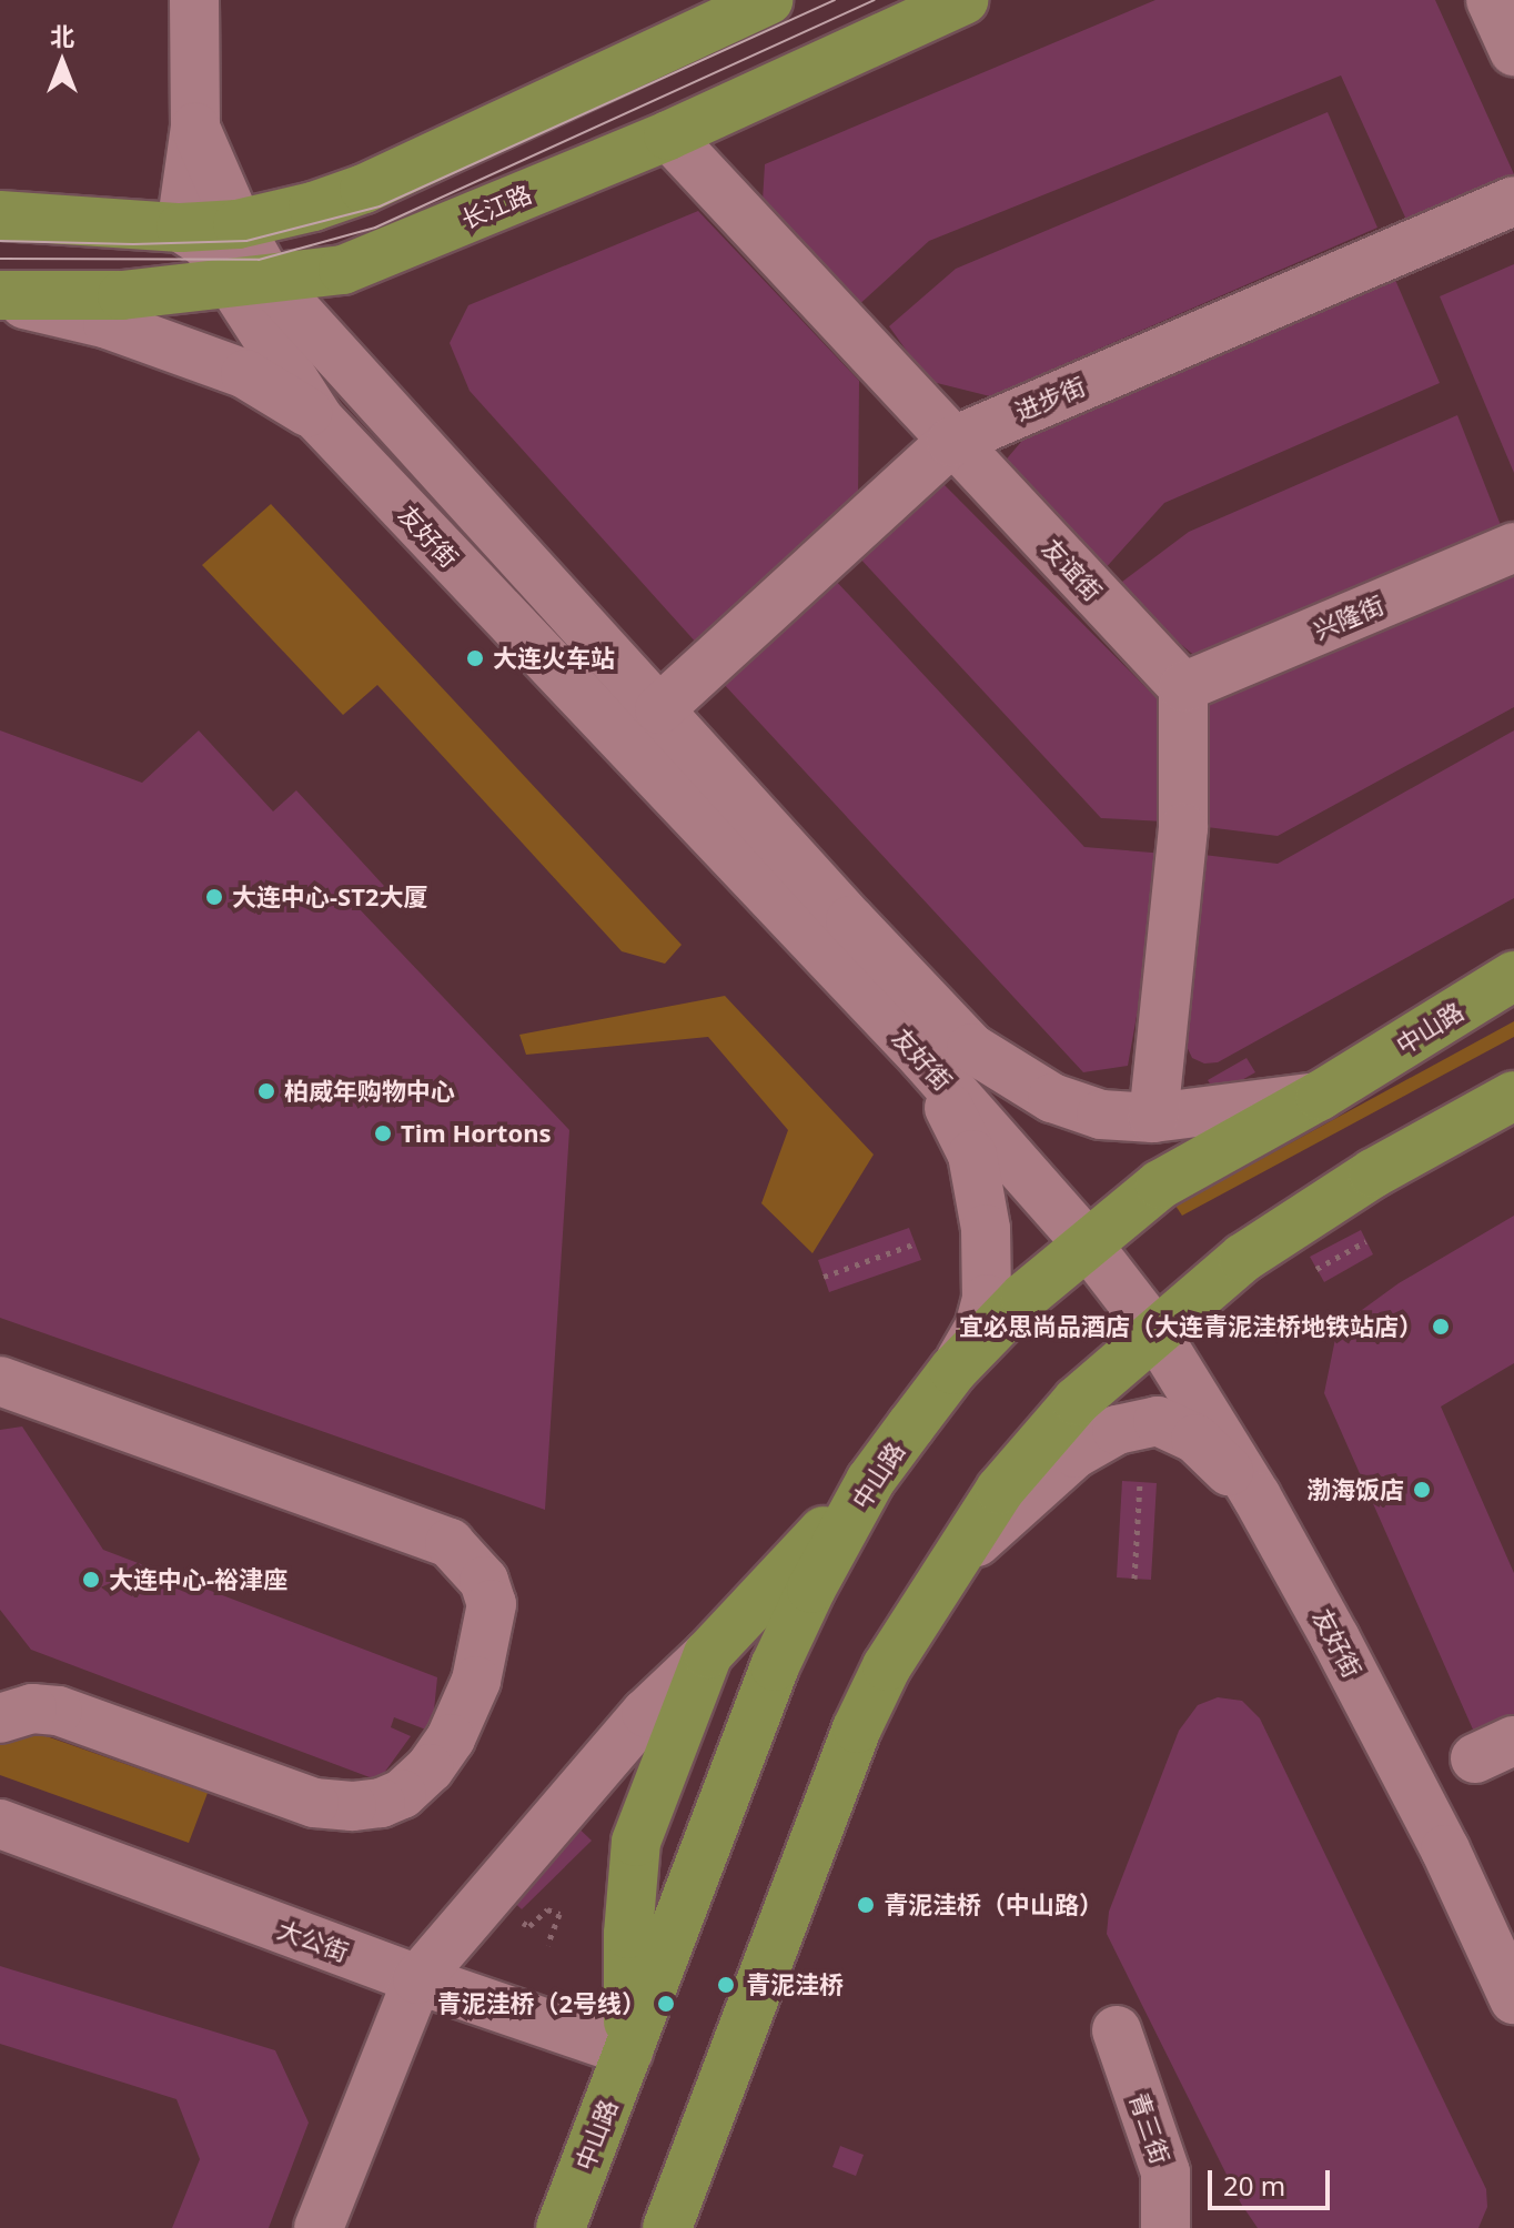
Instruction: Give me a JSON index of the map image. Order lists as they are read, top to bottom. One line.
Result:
{"streets":{"main road":["长江路","中山路"],"street":["进步街","友好街","友谊街","兴隆街","大公街","青三街"]},"crossings":[["长江路","友好街"],["长江路","友谊街"],["进步街","友好街"],["进步街","友谊街"],["友好街","中山路"],["友谊街","兴隆街"],["中山路","大公街"]],"places":["大连火车站","大连中心-ST2大厦","柏威年购物中心","Tim Hortons","宜必思尚品酒店（大连青泥洼桥地铁站店）","渤海饭店","大连中心-裕津座","青泥洼桥（中山路）","青泥洼桥","青泥洼桥（2号线）"],"scale_bar":"20 m","north":"top"}
